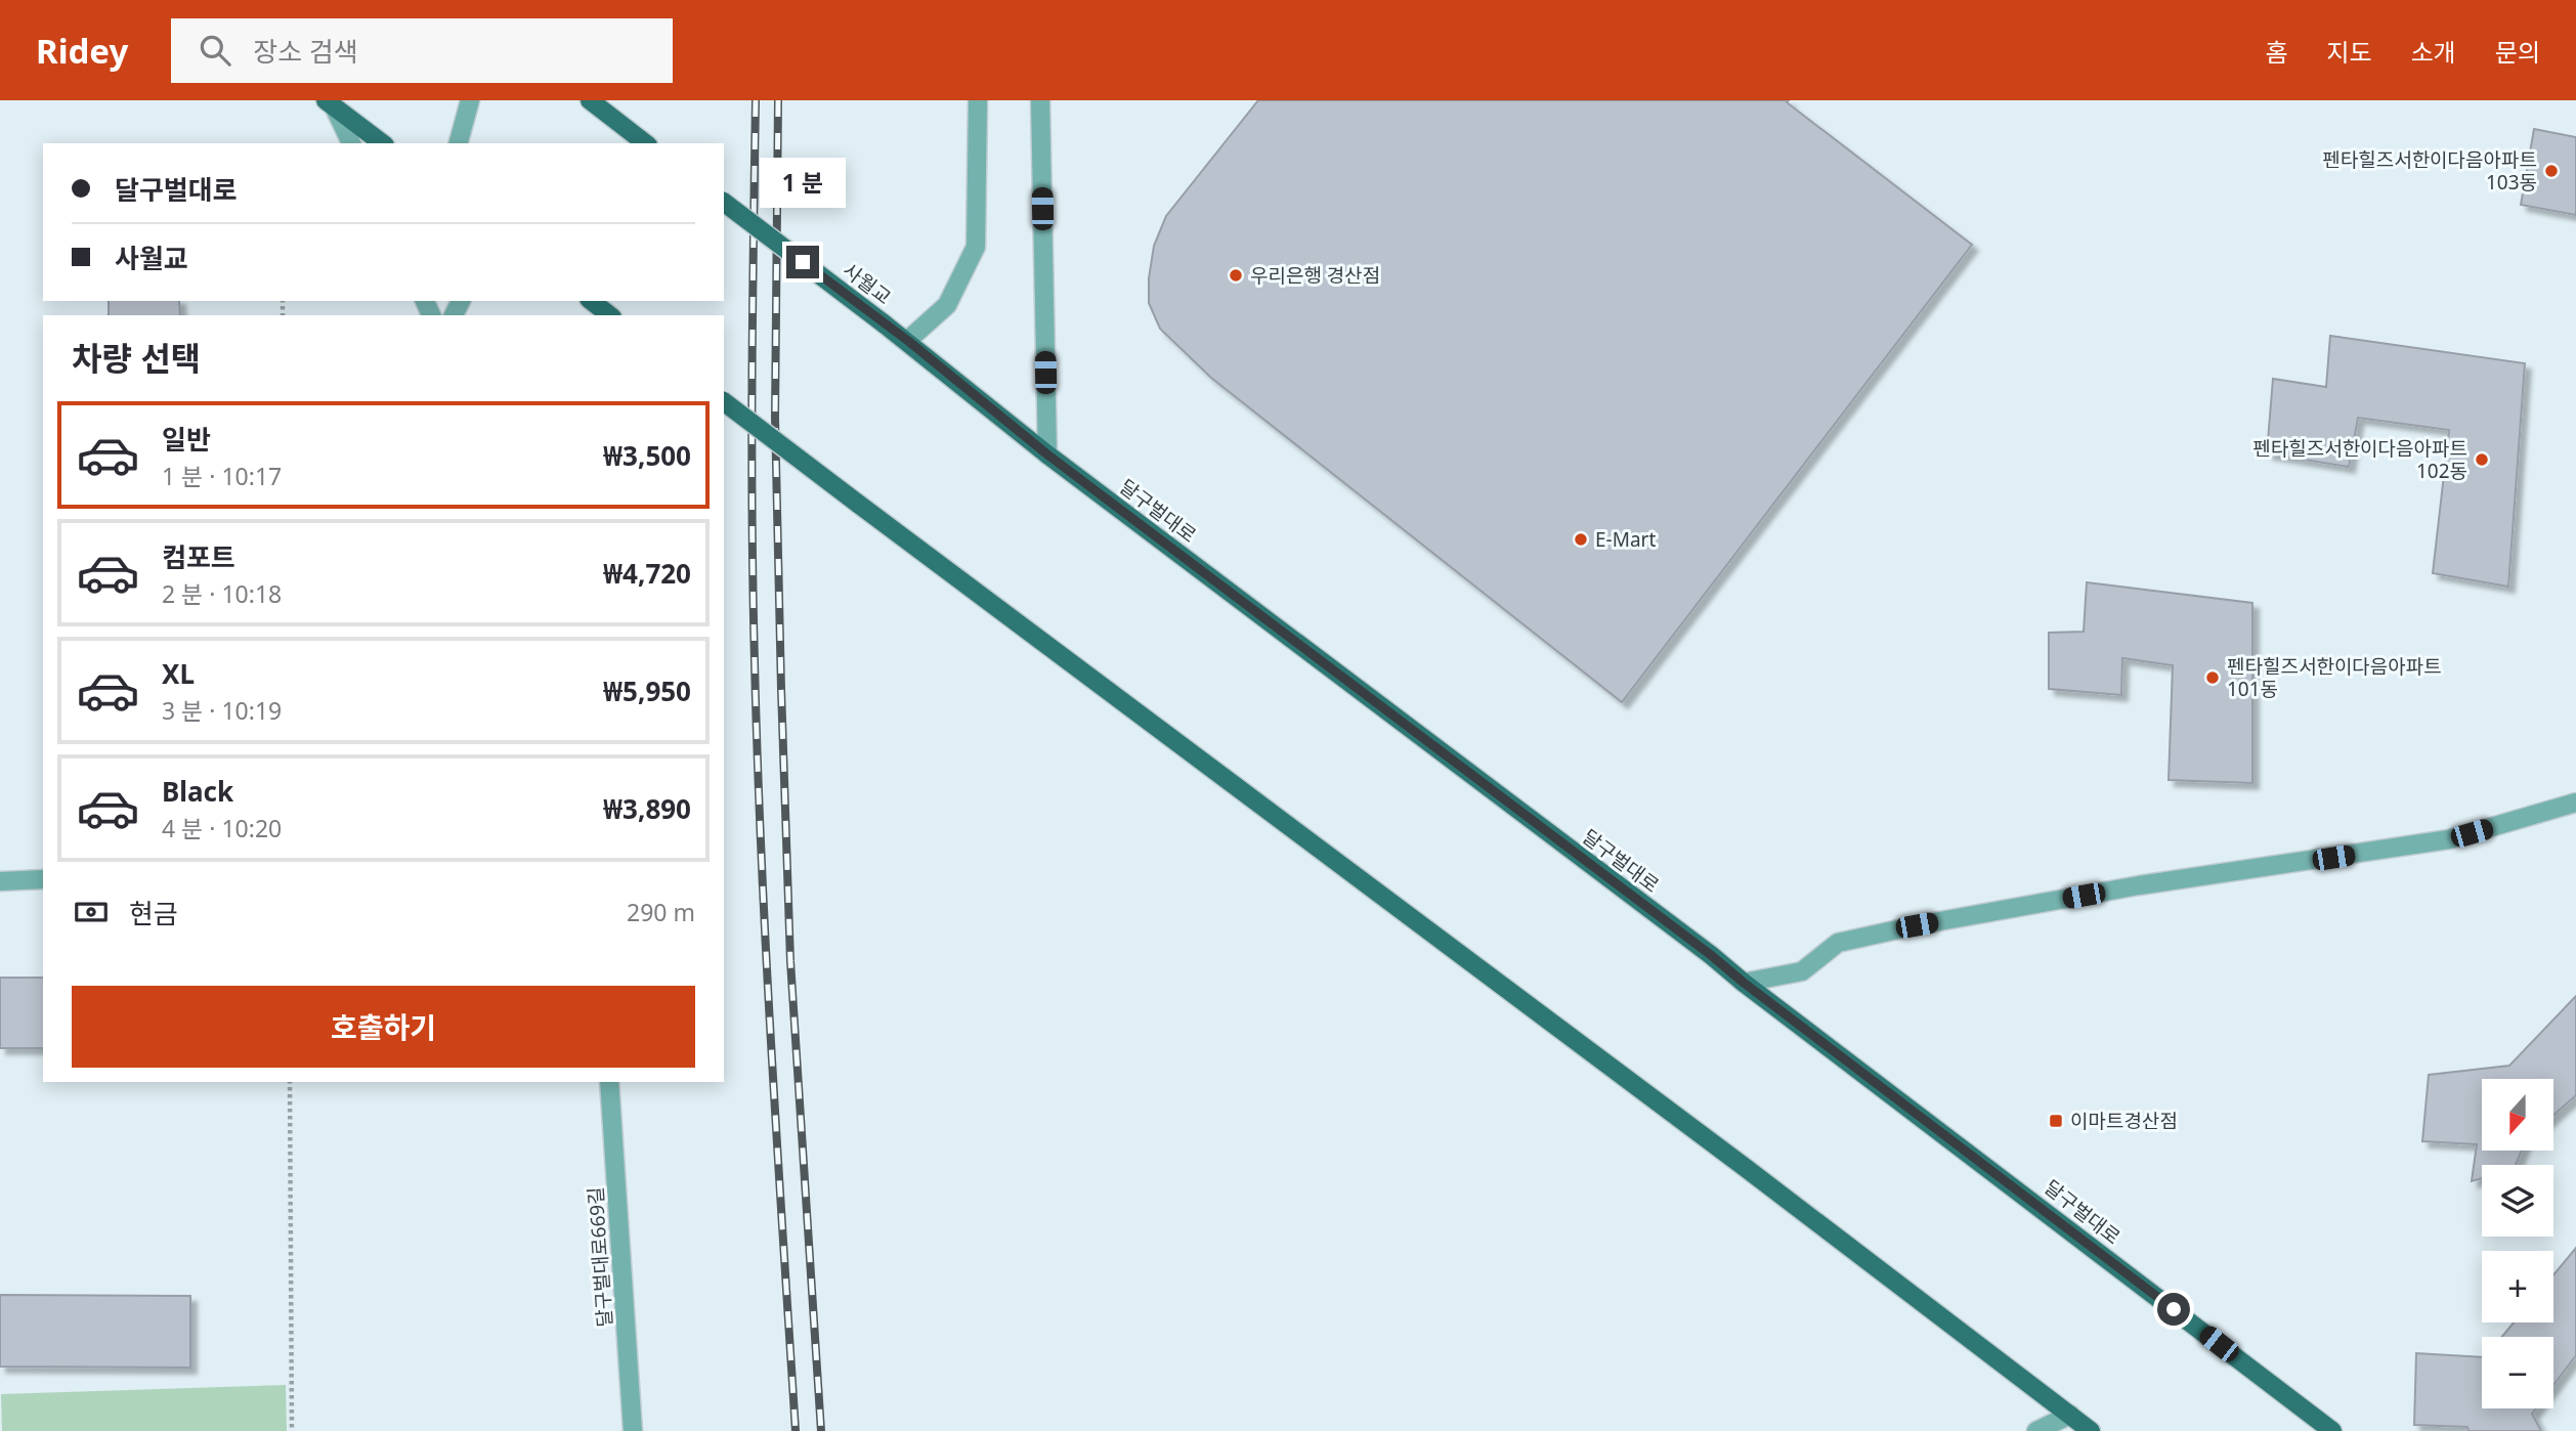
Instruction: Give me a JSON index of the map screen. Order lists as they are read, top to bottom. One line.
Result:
{"streets":{"main road":["사월교","달구벌대로"],"street":["달구벌대로669길"]},"crossings":[["사월교","달구벌대로"]],"places":{"other":["펜타힐즈서한이다음아파트 103동","우리은행 경산점","펜타힐즈서한이다음아파트 102동","E-Mart","펜타힐즈서한이다음아파트 101동"],"transit":["이마트경산점"]},"north":"bottom","page":{"header":"Ridey","search":"장소 검색","nav":["홈","지도","소개","문의"],"banner":["달구벌대로","사월교"],"bubble":"1 분","heading":"차량 선택","list":[{"name":"일반","note":"1 분 · 10:17","value":"₩3,500"},{"name":"컴포트","note":"2 분 · 10:18","value":"₩4,720"},{"name":"XL","note":"3 분 · 10:19","value":"₩5,950"},{"name":"Black","note":"4 분 · 10:20","value":"₩3,890"}],"pay":["현금","290 m"],"buttons":"호출하기","map_buttons":["+","−"]}}
